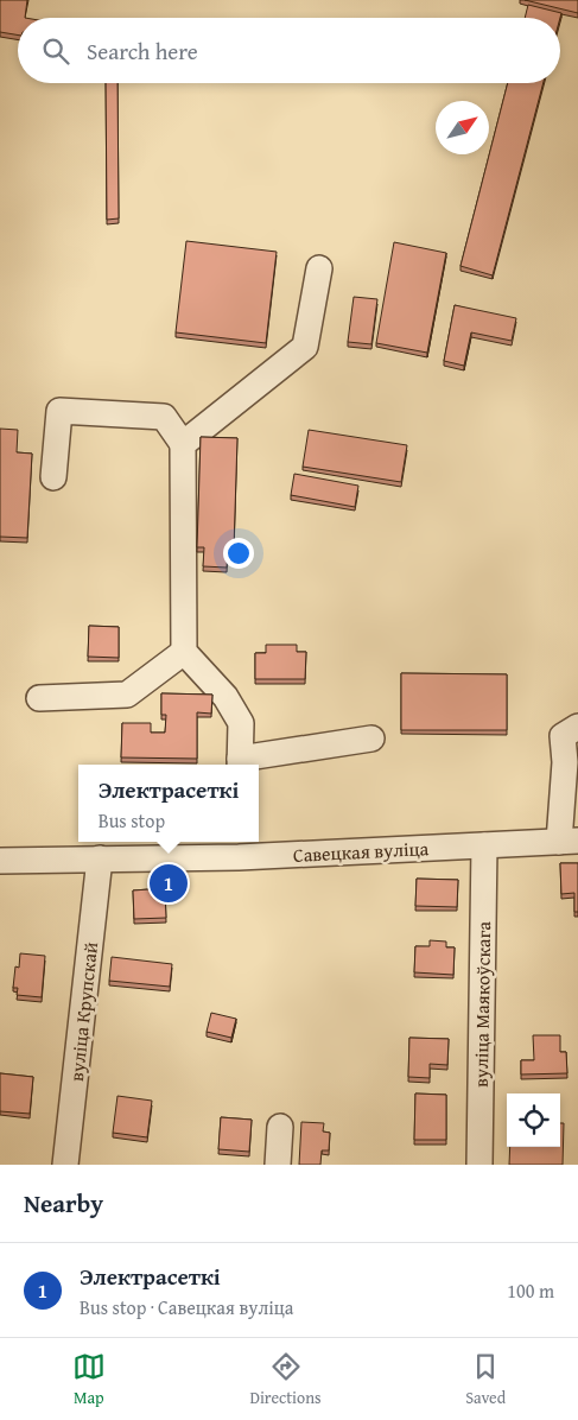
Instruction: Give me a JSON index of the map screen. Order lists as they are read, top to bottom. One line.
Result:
{"streets":{"street":["Савецкая вуліца","вуліца Маякоўскага","вуліца Крупскай"]},"crossings":[["Савецкая вуліца","вуліца Маякоўскага"],["Савецкая вуліца","вуліца Крупскай"]],"north":"top right","page":{"search":"Search here","popup":["Электрасеткі","Bus stop"],"pins":"1","heading":"Nearby","list":[{"mark":"1","name":"Электрасеткі","note":"Bus stop · Савецкая вуліца","value":"100 m"}],"nav":["Map","Directions","Saved"]}}
